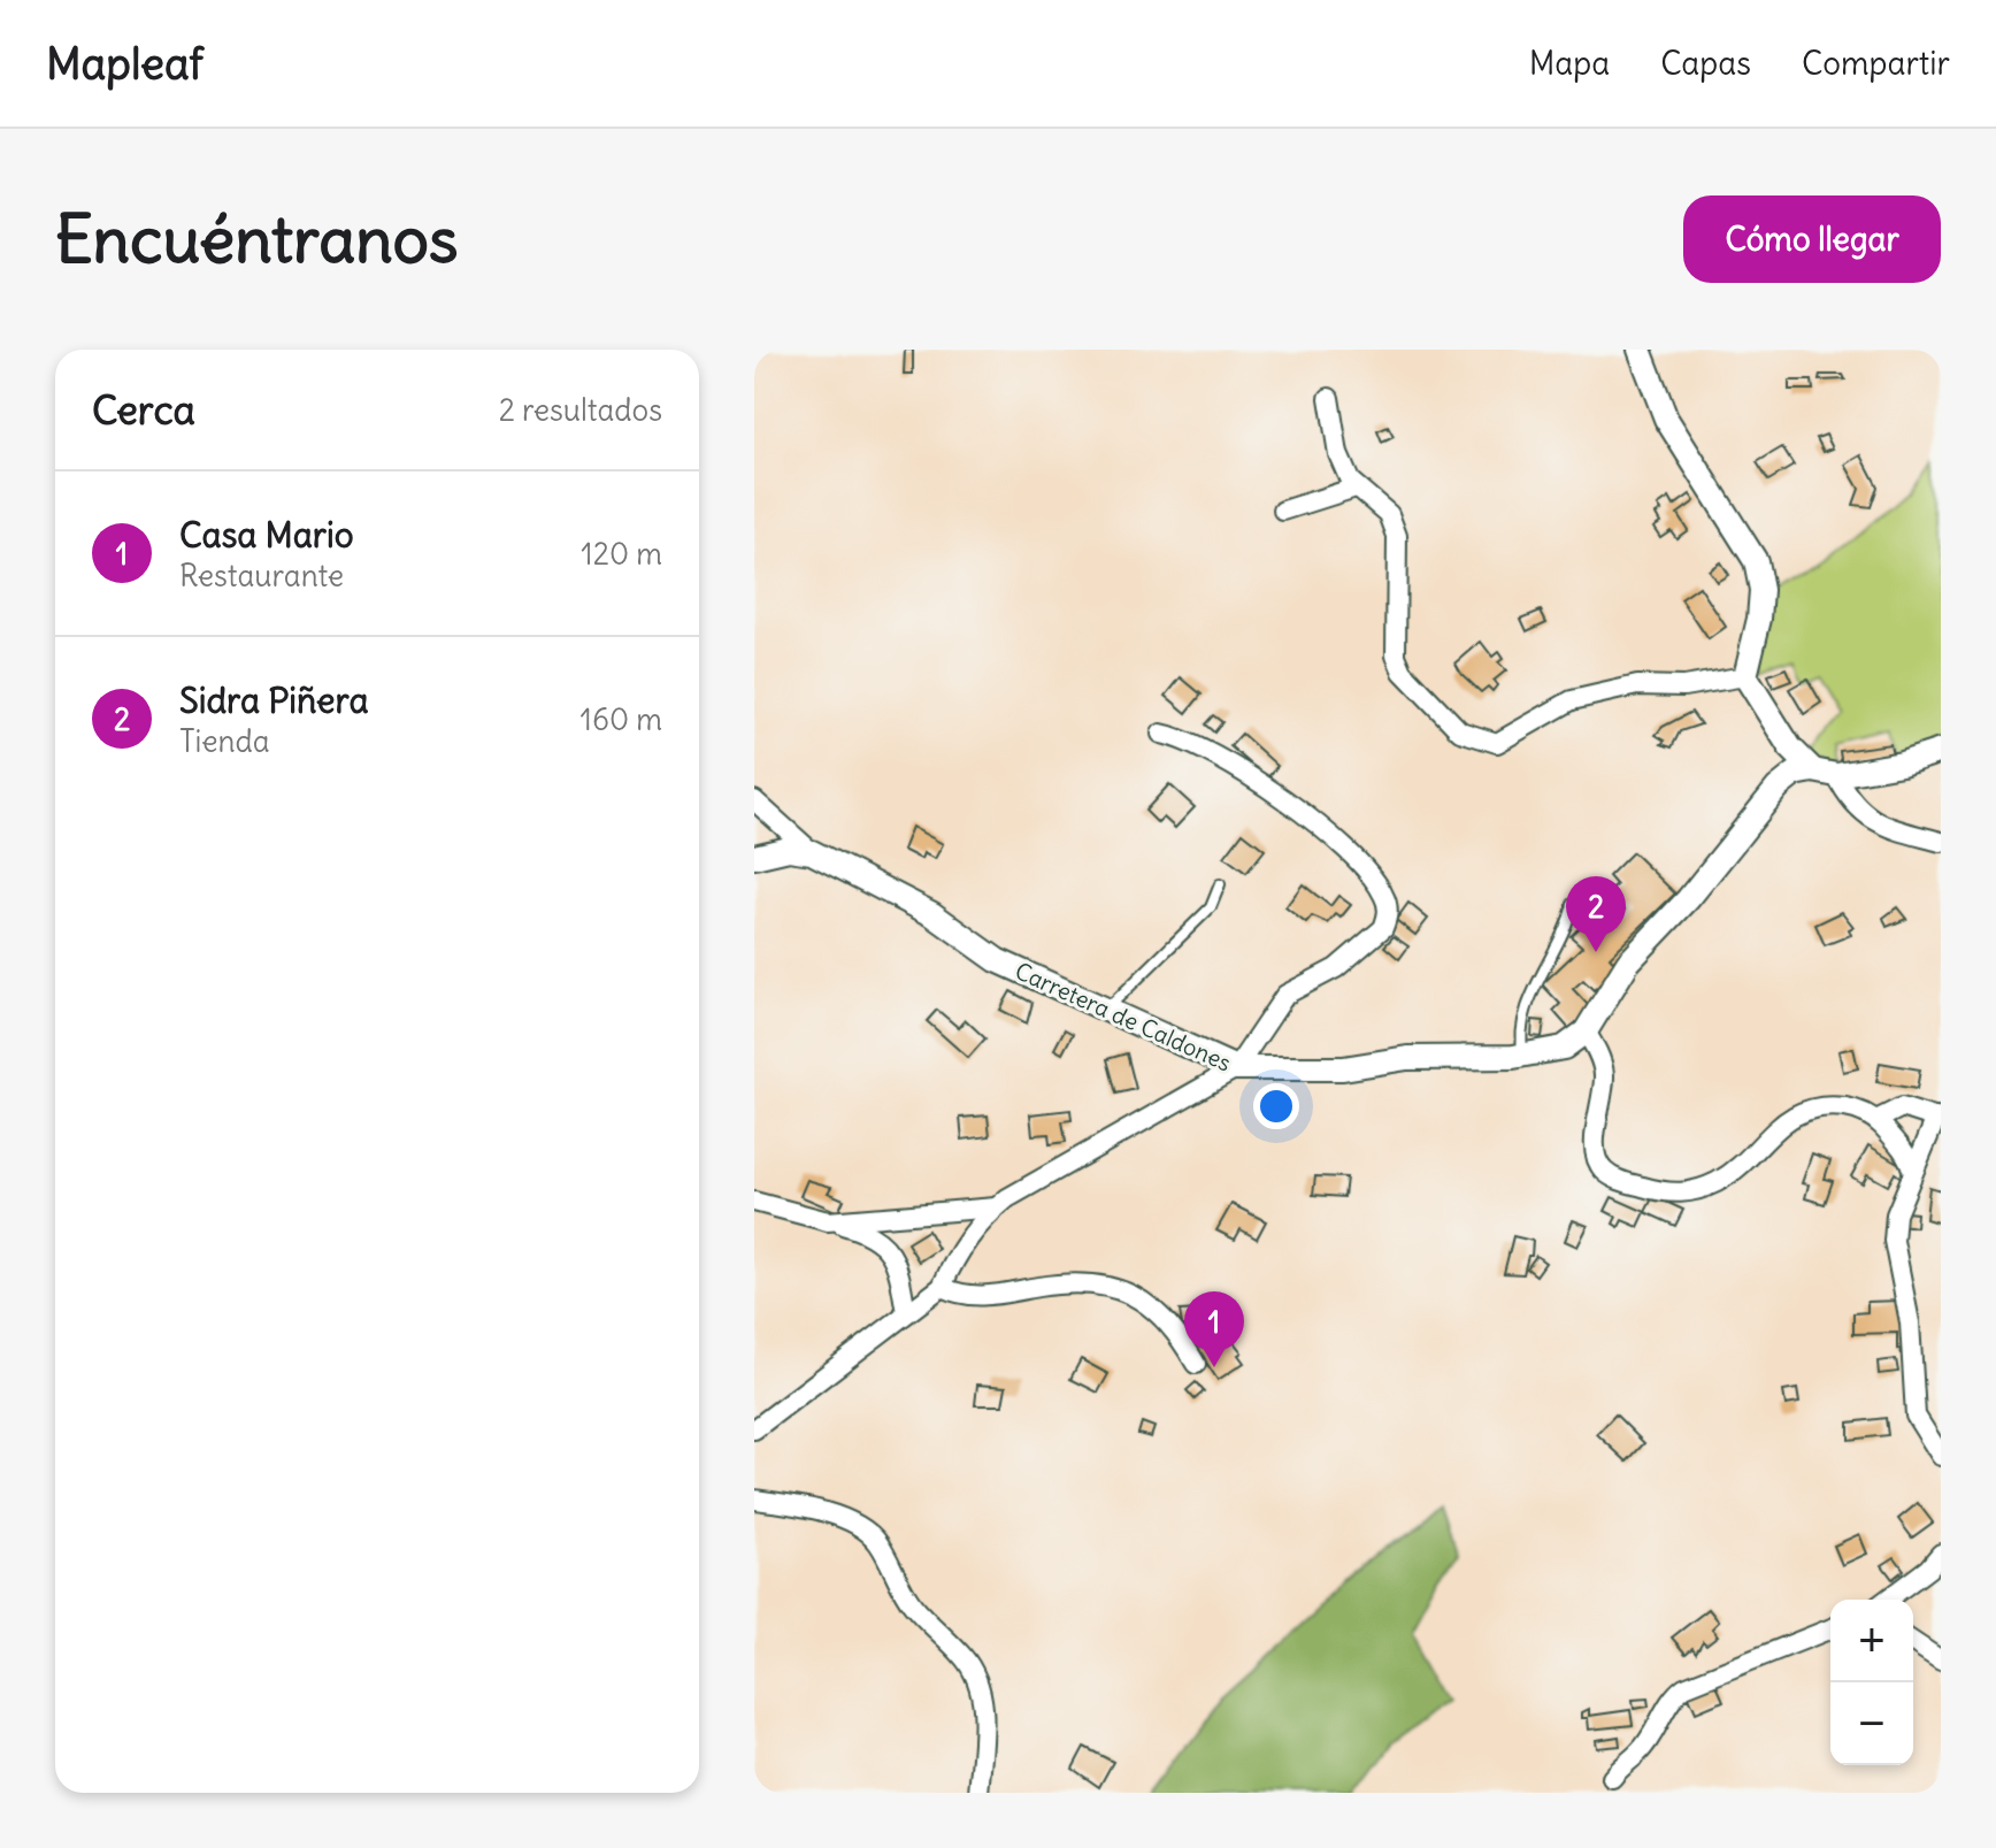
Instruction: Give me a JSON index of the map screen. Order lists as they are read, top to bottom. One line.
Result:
{"streets":{"street":["Carretera de Caldones"]},"page":{"header":"Mapleaf","nav":["Mapa","Capas","Compartir"],"buttons":"Cómo llegar","title":"Encuéntranos","heading":["Cerca","2 resultados"],"list":[{"mark":"1","name":"Casa Mario","note":"Restaurante","value":"120 m"},{"mark":"2","name":"Sidra Piñera","note":"Tienda","value":"160 m"}],"pins":["2","1"],"map_buttons":["+","−"]}}
